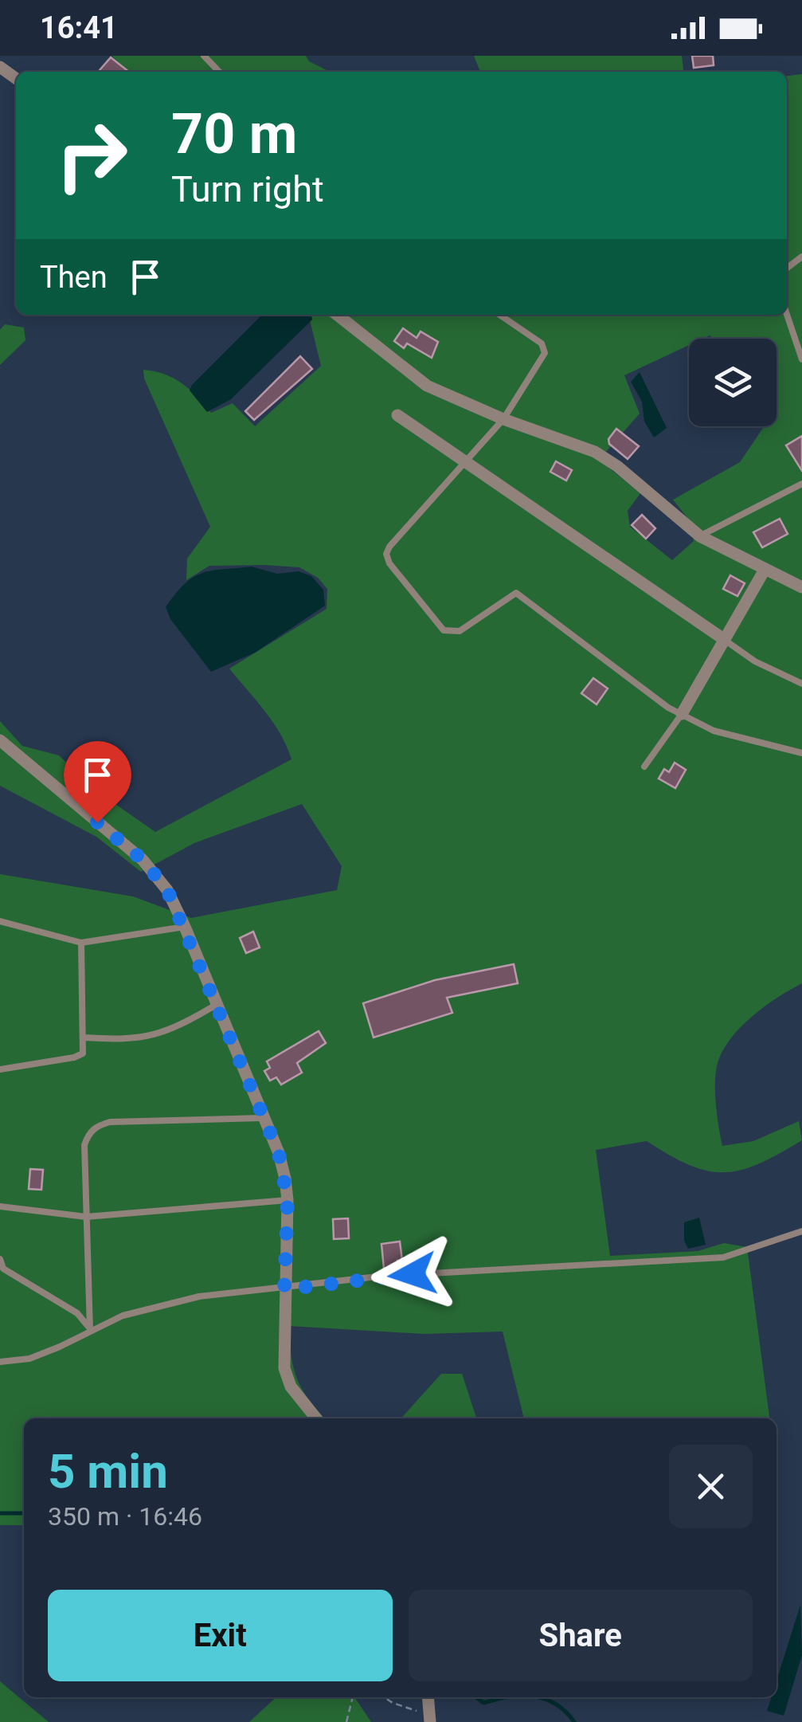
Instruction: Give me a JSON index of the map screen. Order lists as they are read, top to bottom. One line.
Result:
{"page":{"status":"16:41","turn":["70 m","Turn right"],"then":"Then","heading":["5 min","350 m · 16:46"],"buttons":["Exit","Share"]}}
